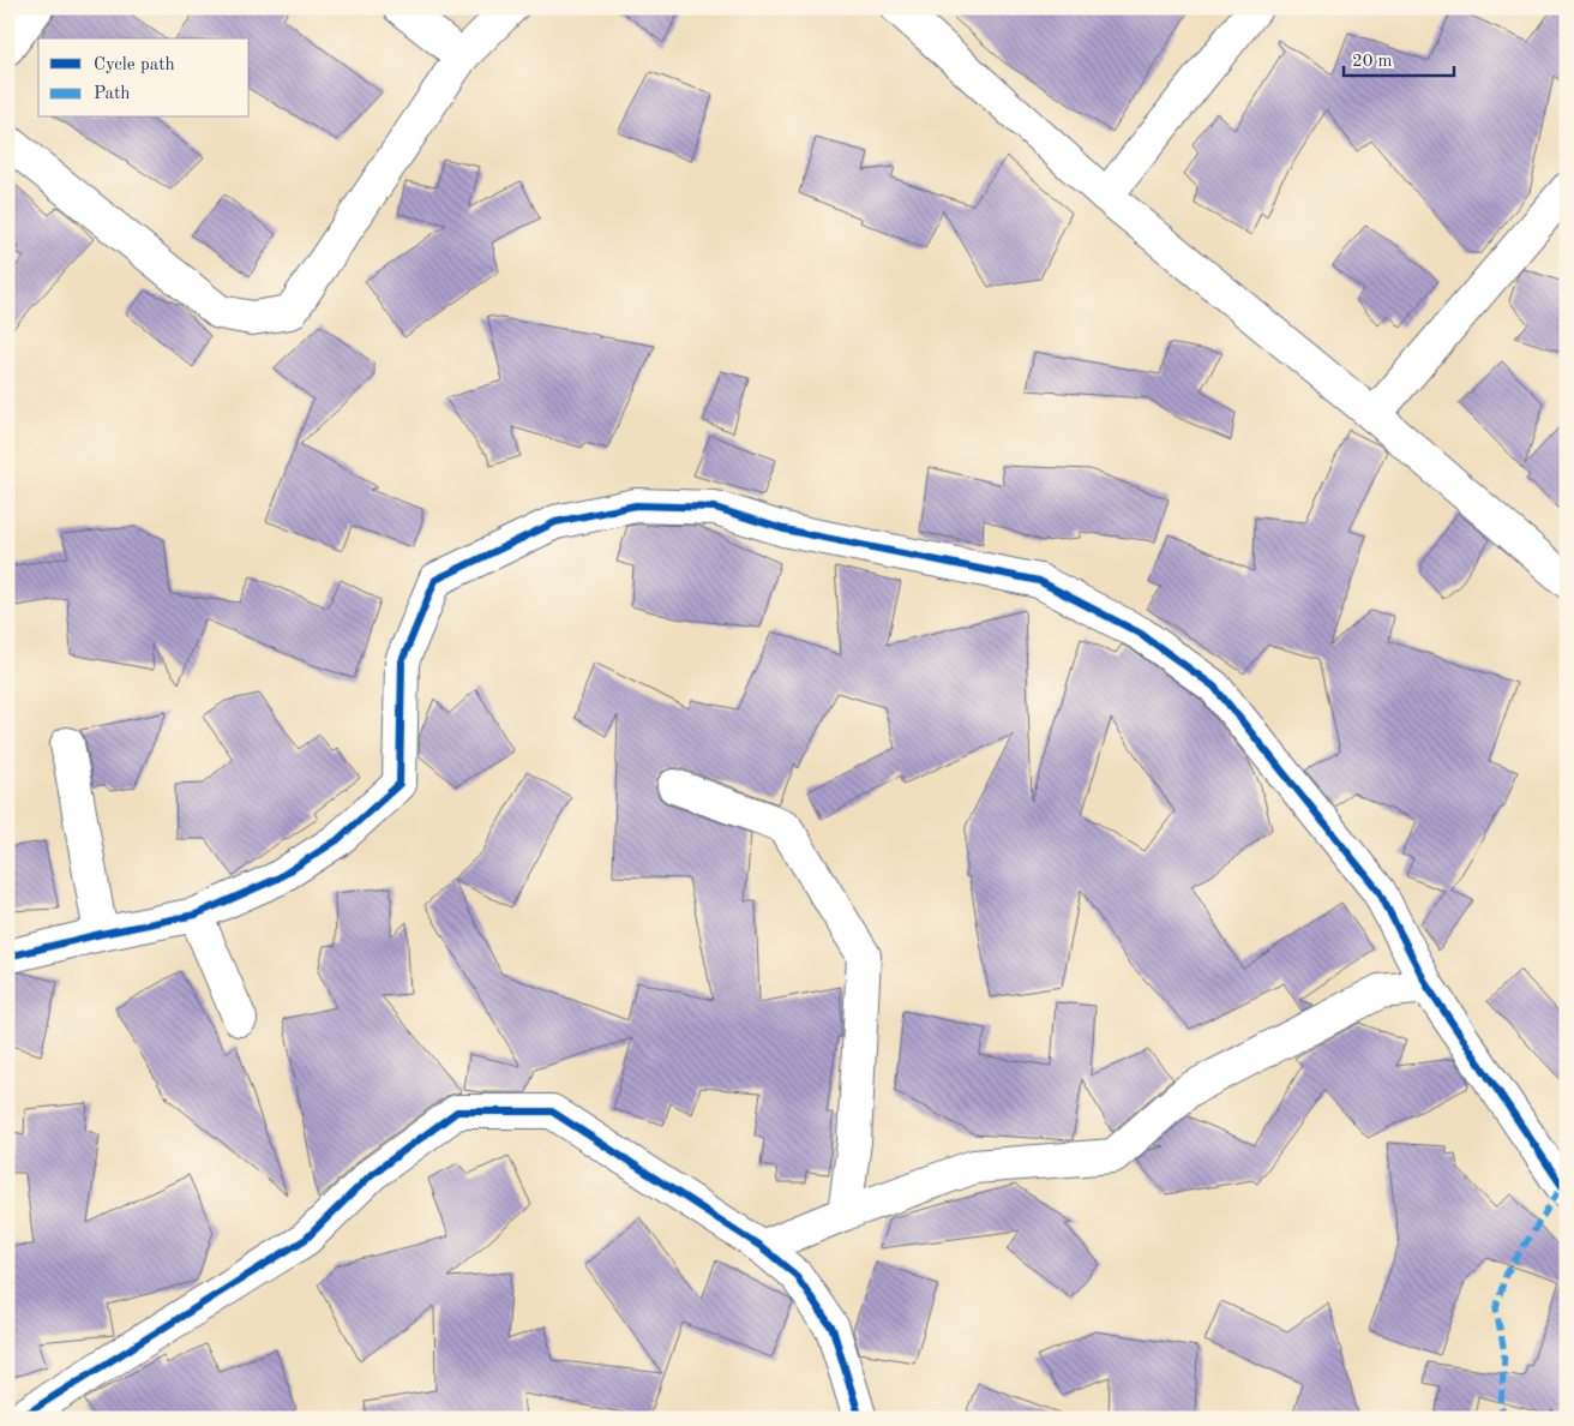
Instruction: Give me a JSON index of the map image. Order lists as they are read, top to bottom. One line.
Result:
{"legend":["Cycle path","Path"],"scale_bar":"20 m"}
